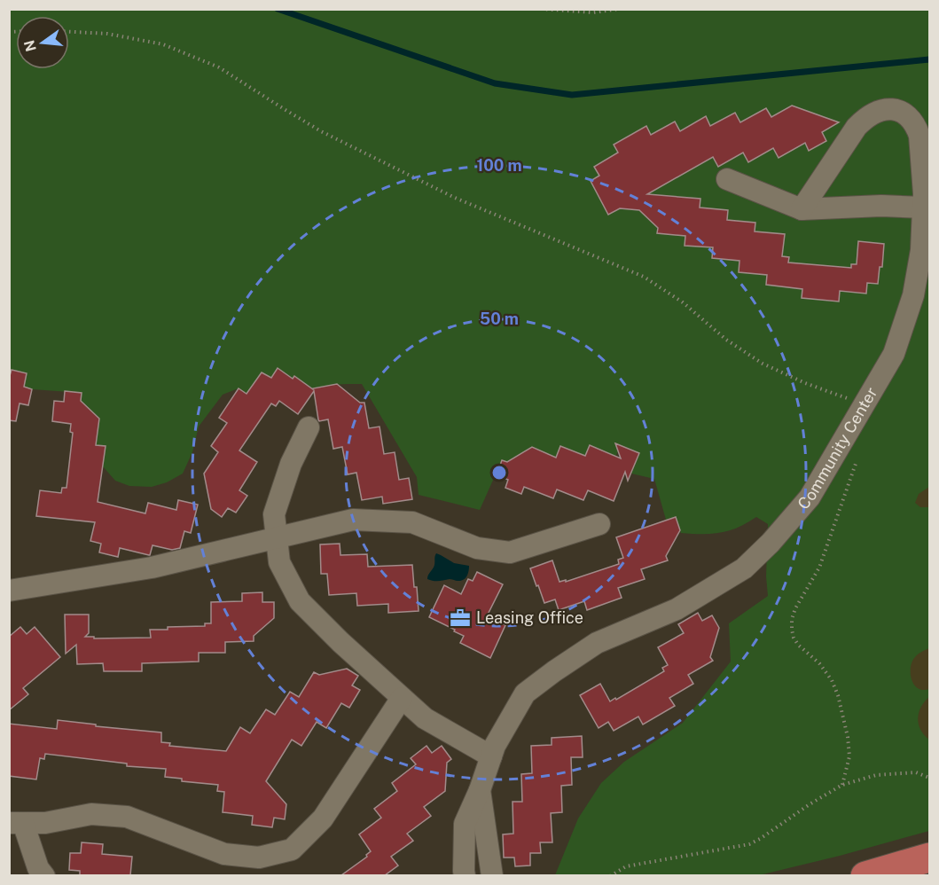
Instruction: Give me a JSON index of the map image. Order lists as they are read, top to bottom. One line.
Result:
{"streets":{"street":["Community Center"]},"places":{"office":["Leasing Office"]},"north":"left","rings":["100 m","50 m"]}
